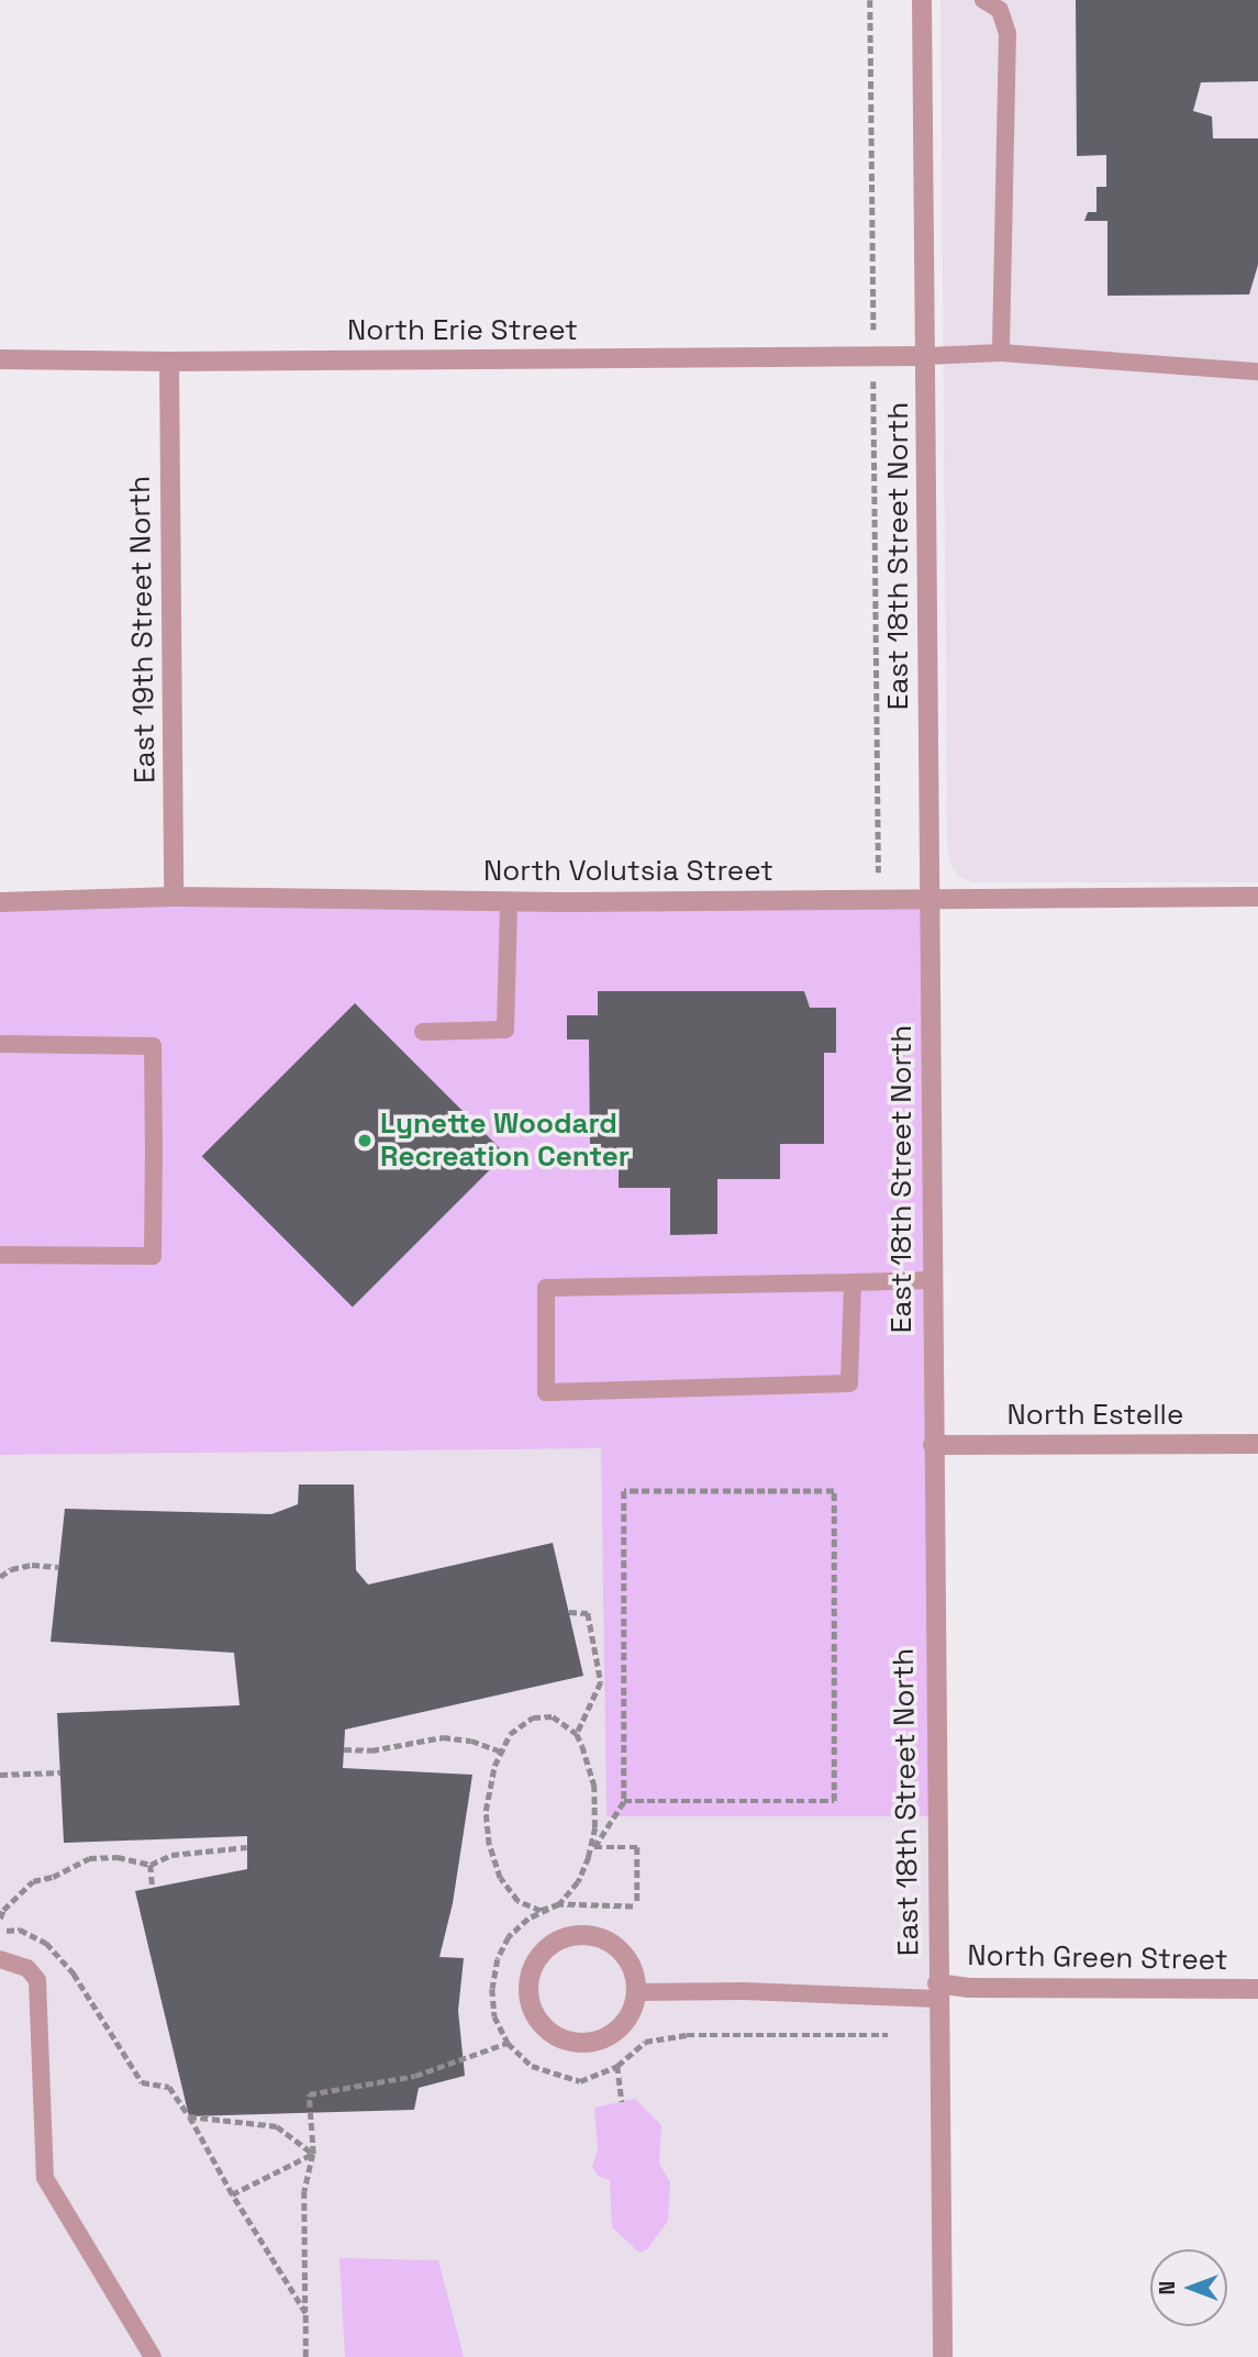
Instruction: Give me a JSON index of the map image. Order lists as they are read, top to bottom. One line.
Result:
{"streets":{"street":["North Erie Street","East 18th Street North","East 19th Street North","North Volutsia Street","North Estelle","North Green Street"]},"crossings":[["North Erie Street","East 18th Street North"],["North Erie Street","East 19th Street North"],["East 18th Street North","North Volutsia Street"],["East 18th Street North","North Estelle"],["East 18th Street North","North Green Street"],["East 19th Street North","North Volutsia Street"]],"places":["Lynette Woodard Recreation Center"],"north":"left"}
